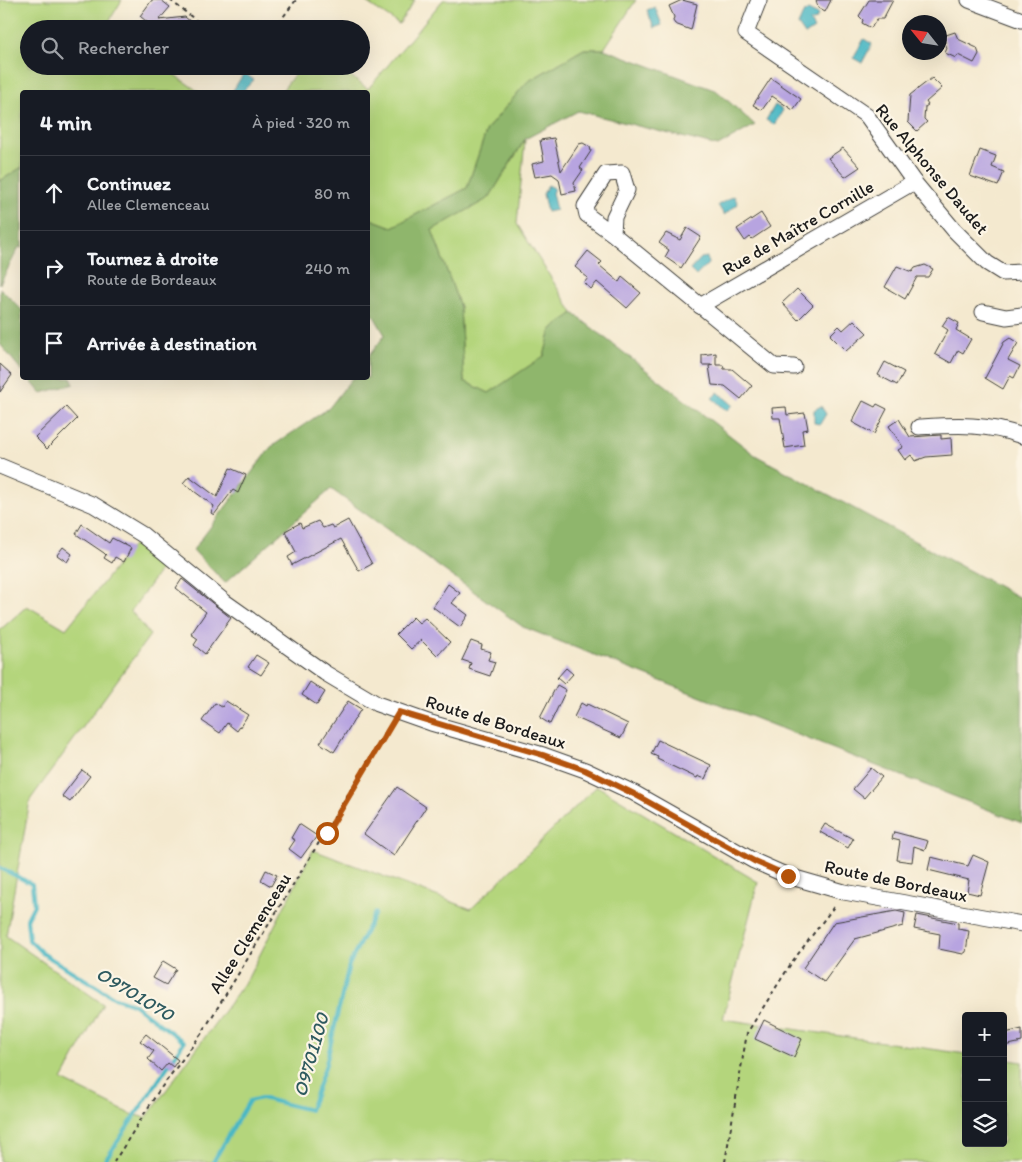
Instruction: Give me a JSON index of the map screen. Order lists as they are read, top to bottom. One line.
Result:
{"streets":{"street":["Rue Alphonse Daudet","Rue de Maître Cornille","Route de Bordeaux"],"path":["Allee Clemenceau"]},"crossings":[["Rue Alphonse Daudet","Rue de Maître Cornille"],["Route de Bordeaux","Allee Clemenceau"]],"water":["O9701070","O9701100"],"north":"top left","page":{"search":"Rechercher","heading":["4 min","À pied · 320 m"],"list":[["Continuez","Allee Clemenceau","80 m"],["Tournez à droite","Route de Bordeaux","240 m"],"Arrivée à destination"],"map_buttons":["+","−"]}}
